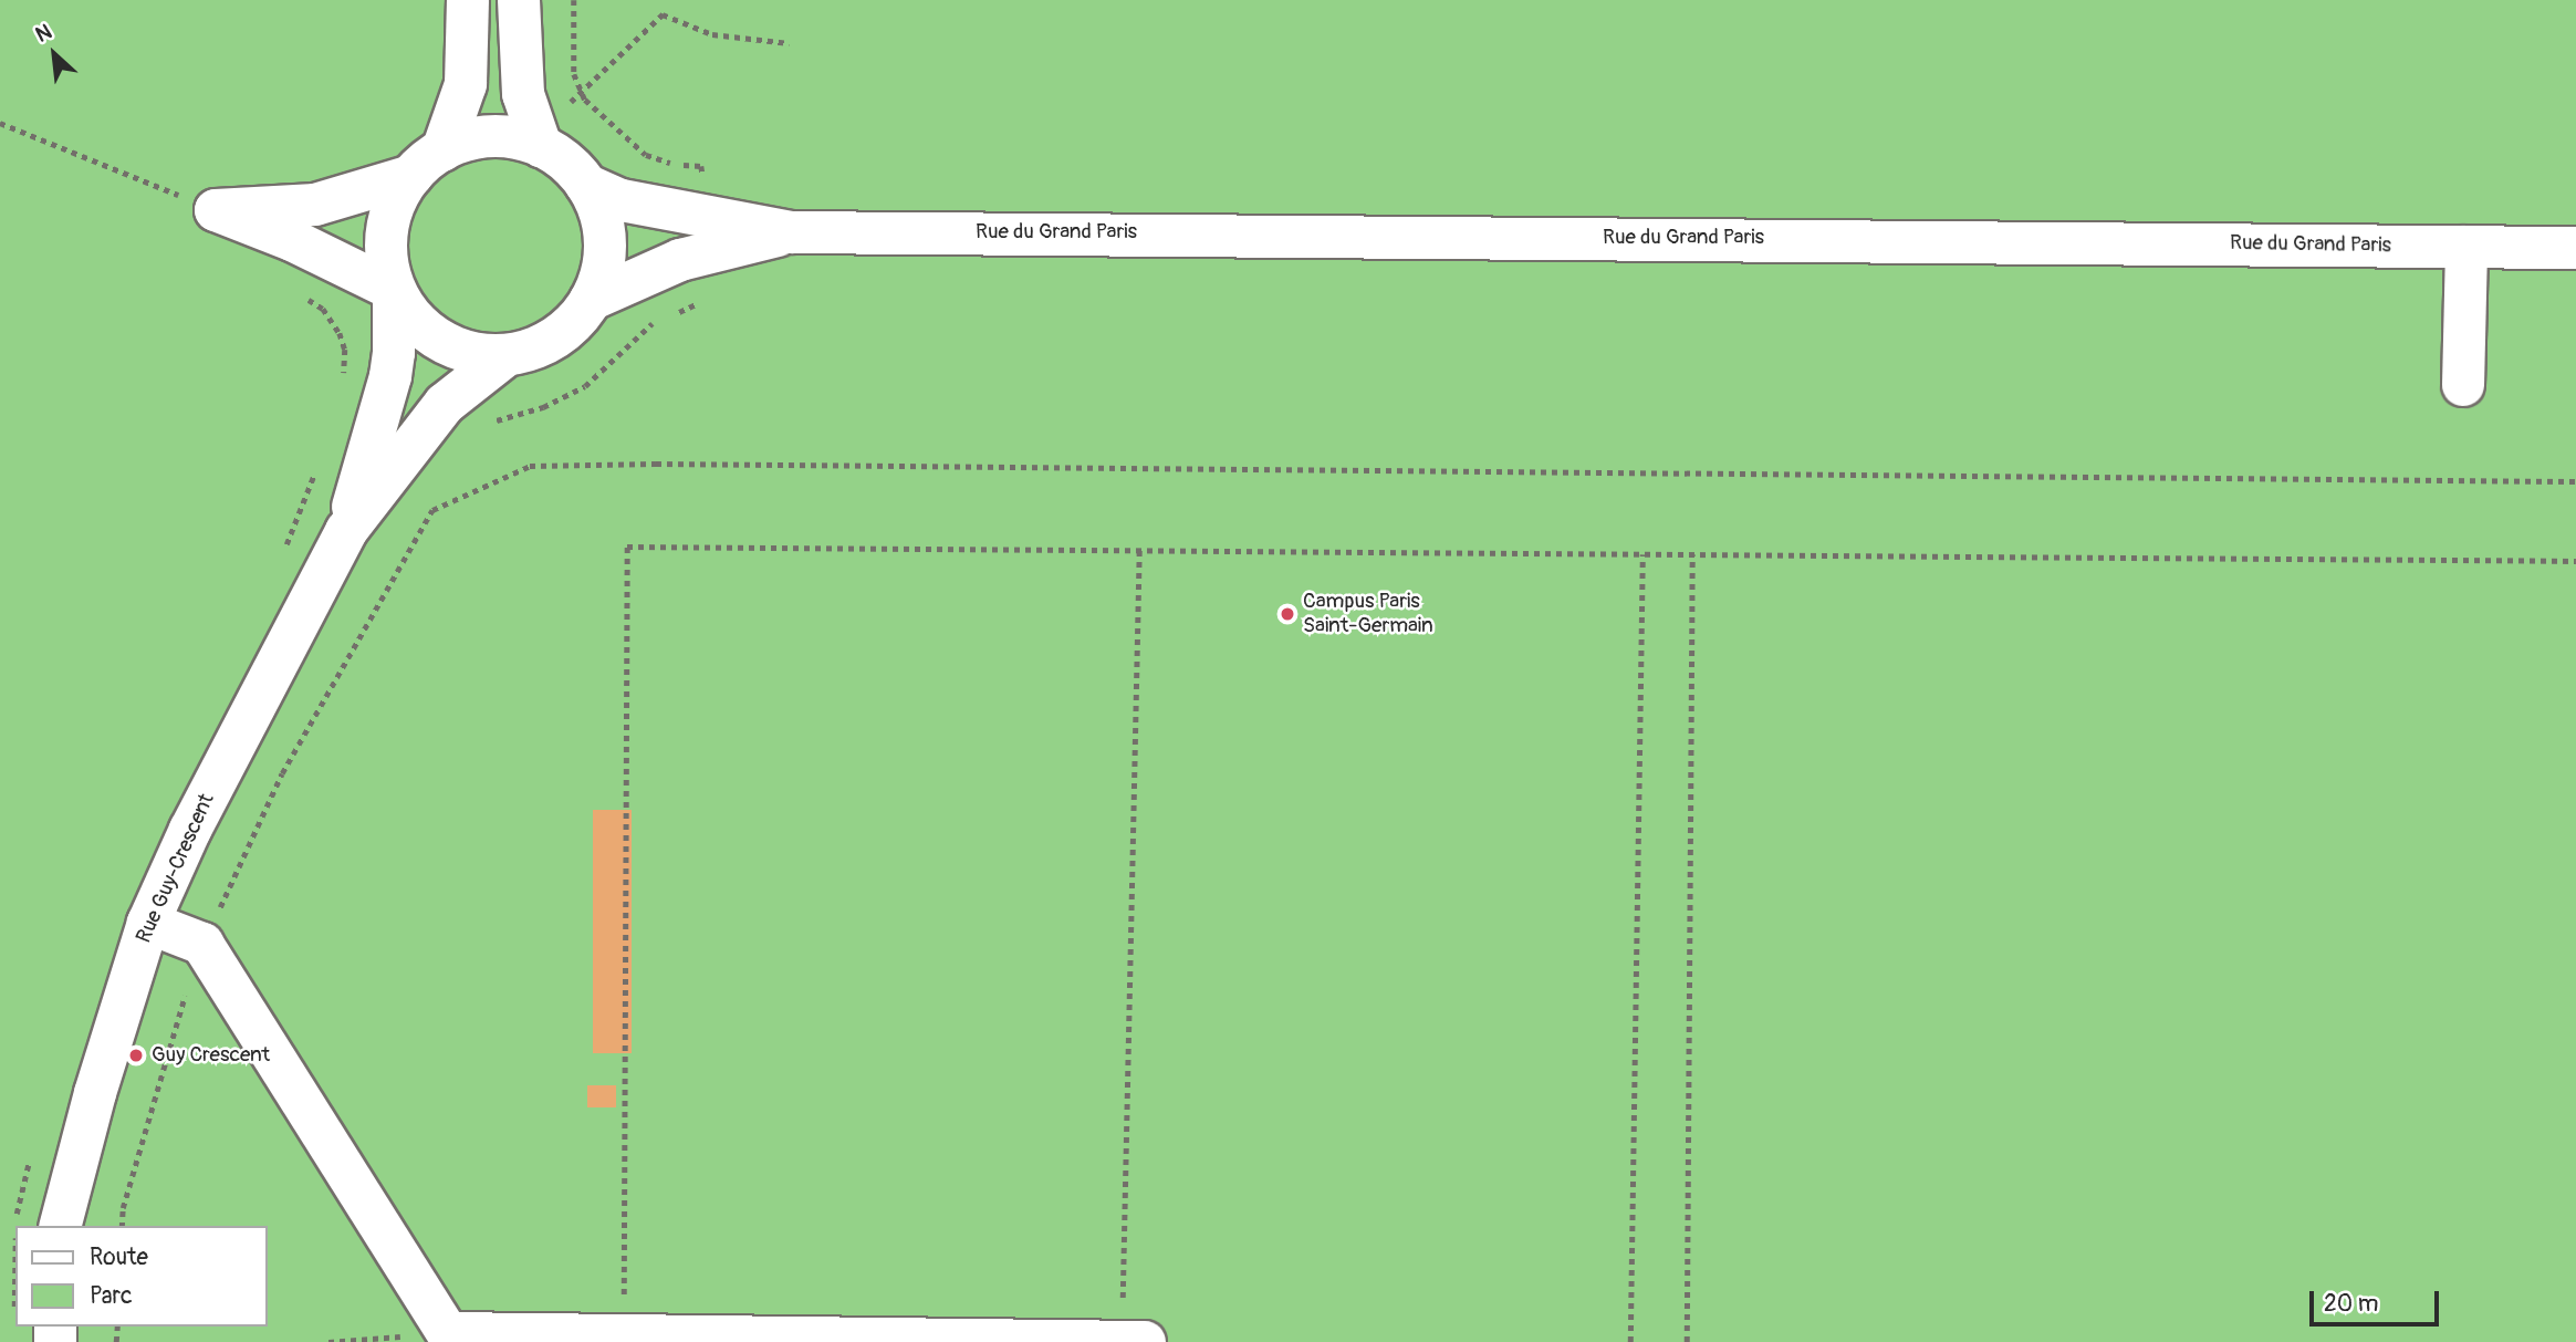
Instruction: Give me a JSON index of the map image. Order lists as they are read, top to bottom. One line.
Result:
{"streets":{"street":["Rue du Grand Paris","Rue Guy-Crescent"]},"crossings":[["Rue du Grand Paris","Rue Guy-Crescent"]],"places":["Campus Paris Saint-Germain","Guy Crescent"],"legend":["Route","Parc"],"scale_bar":"20 m","north":"top left"}
